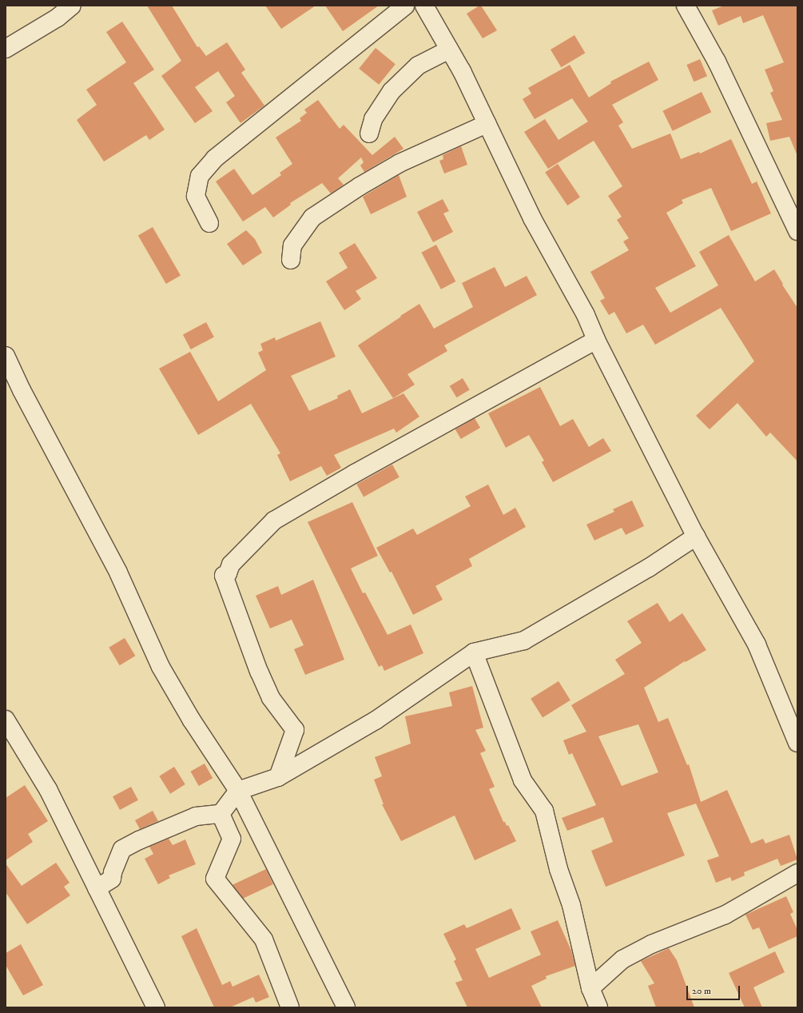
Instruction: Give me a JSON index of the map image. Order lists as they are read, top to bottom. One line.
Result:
{"scale_bar":"20 m"}
